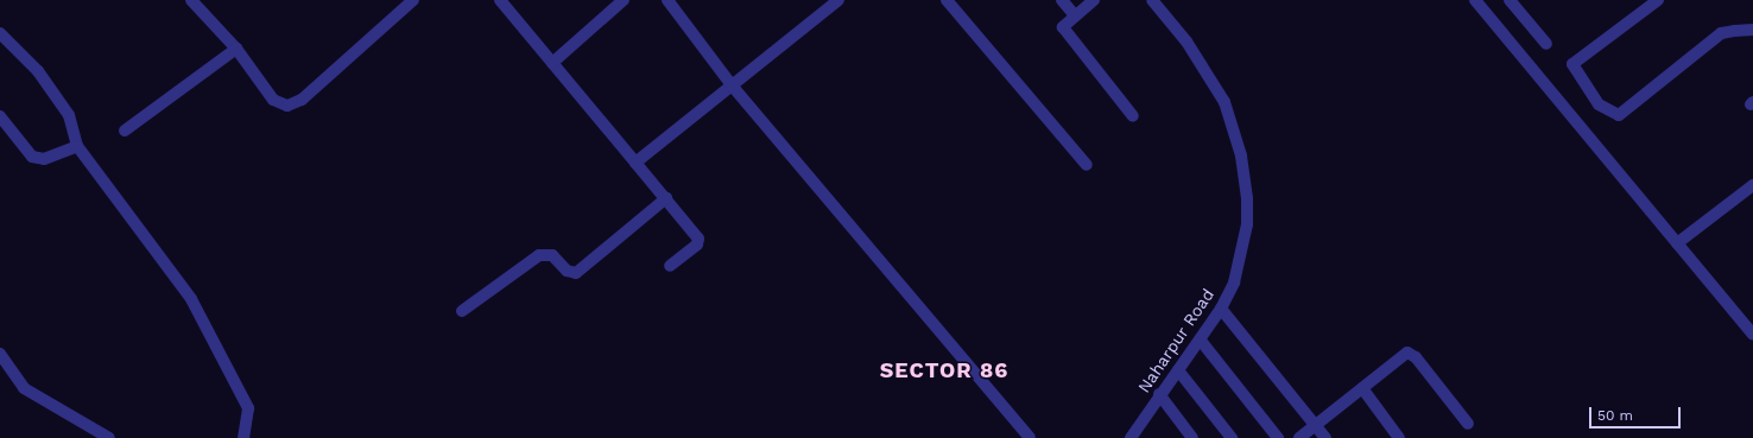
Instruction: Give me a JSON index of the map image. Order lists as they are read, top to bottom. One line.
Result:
{"streets":{"street":["Naharpur Road"]},"districts":["SECTOR 86"],"scale_bar":"50 m"}
